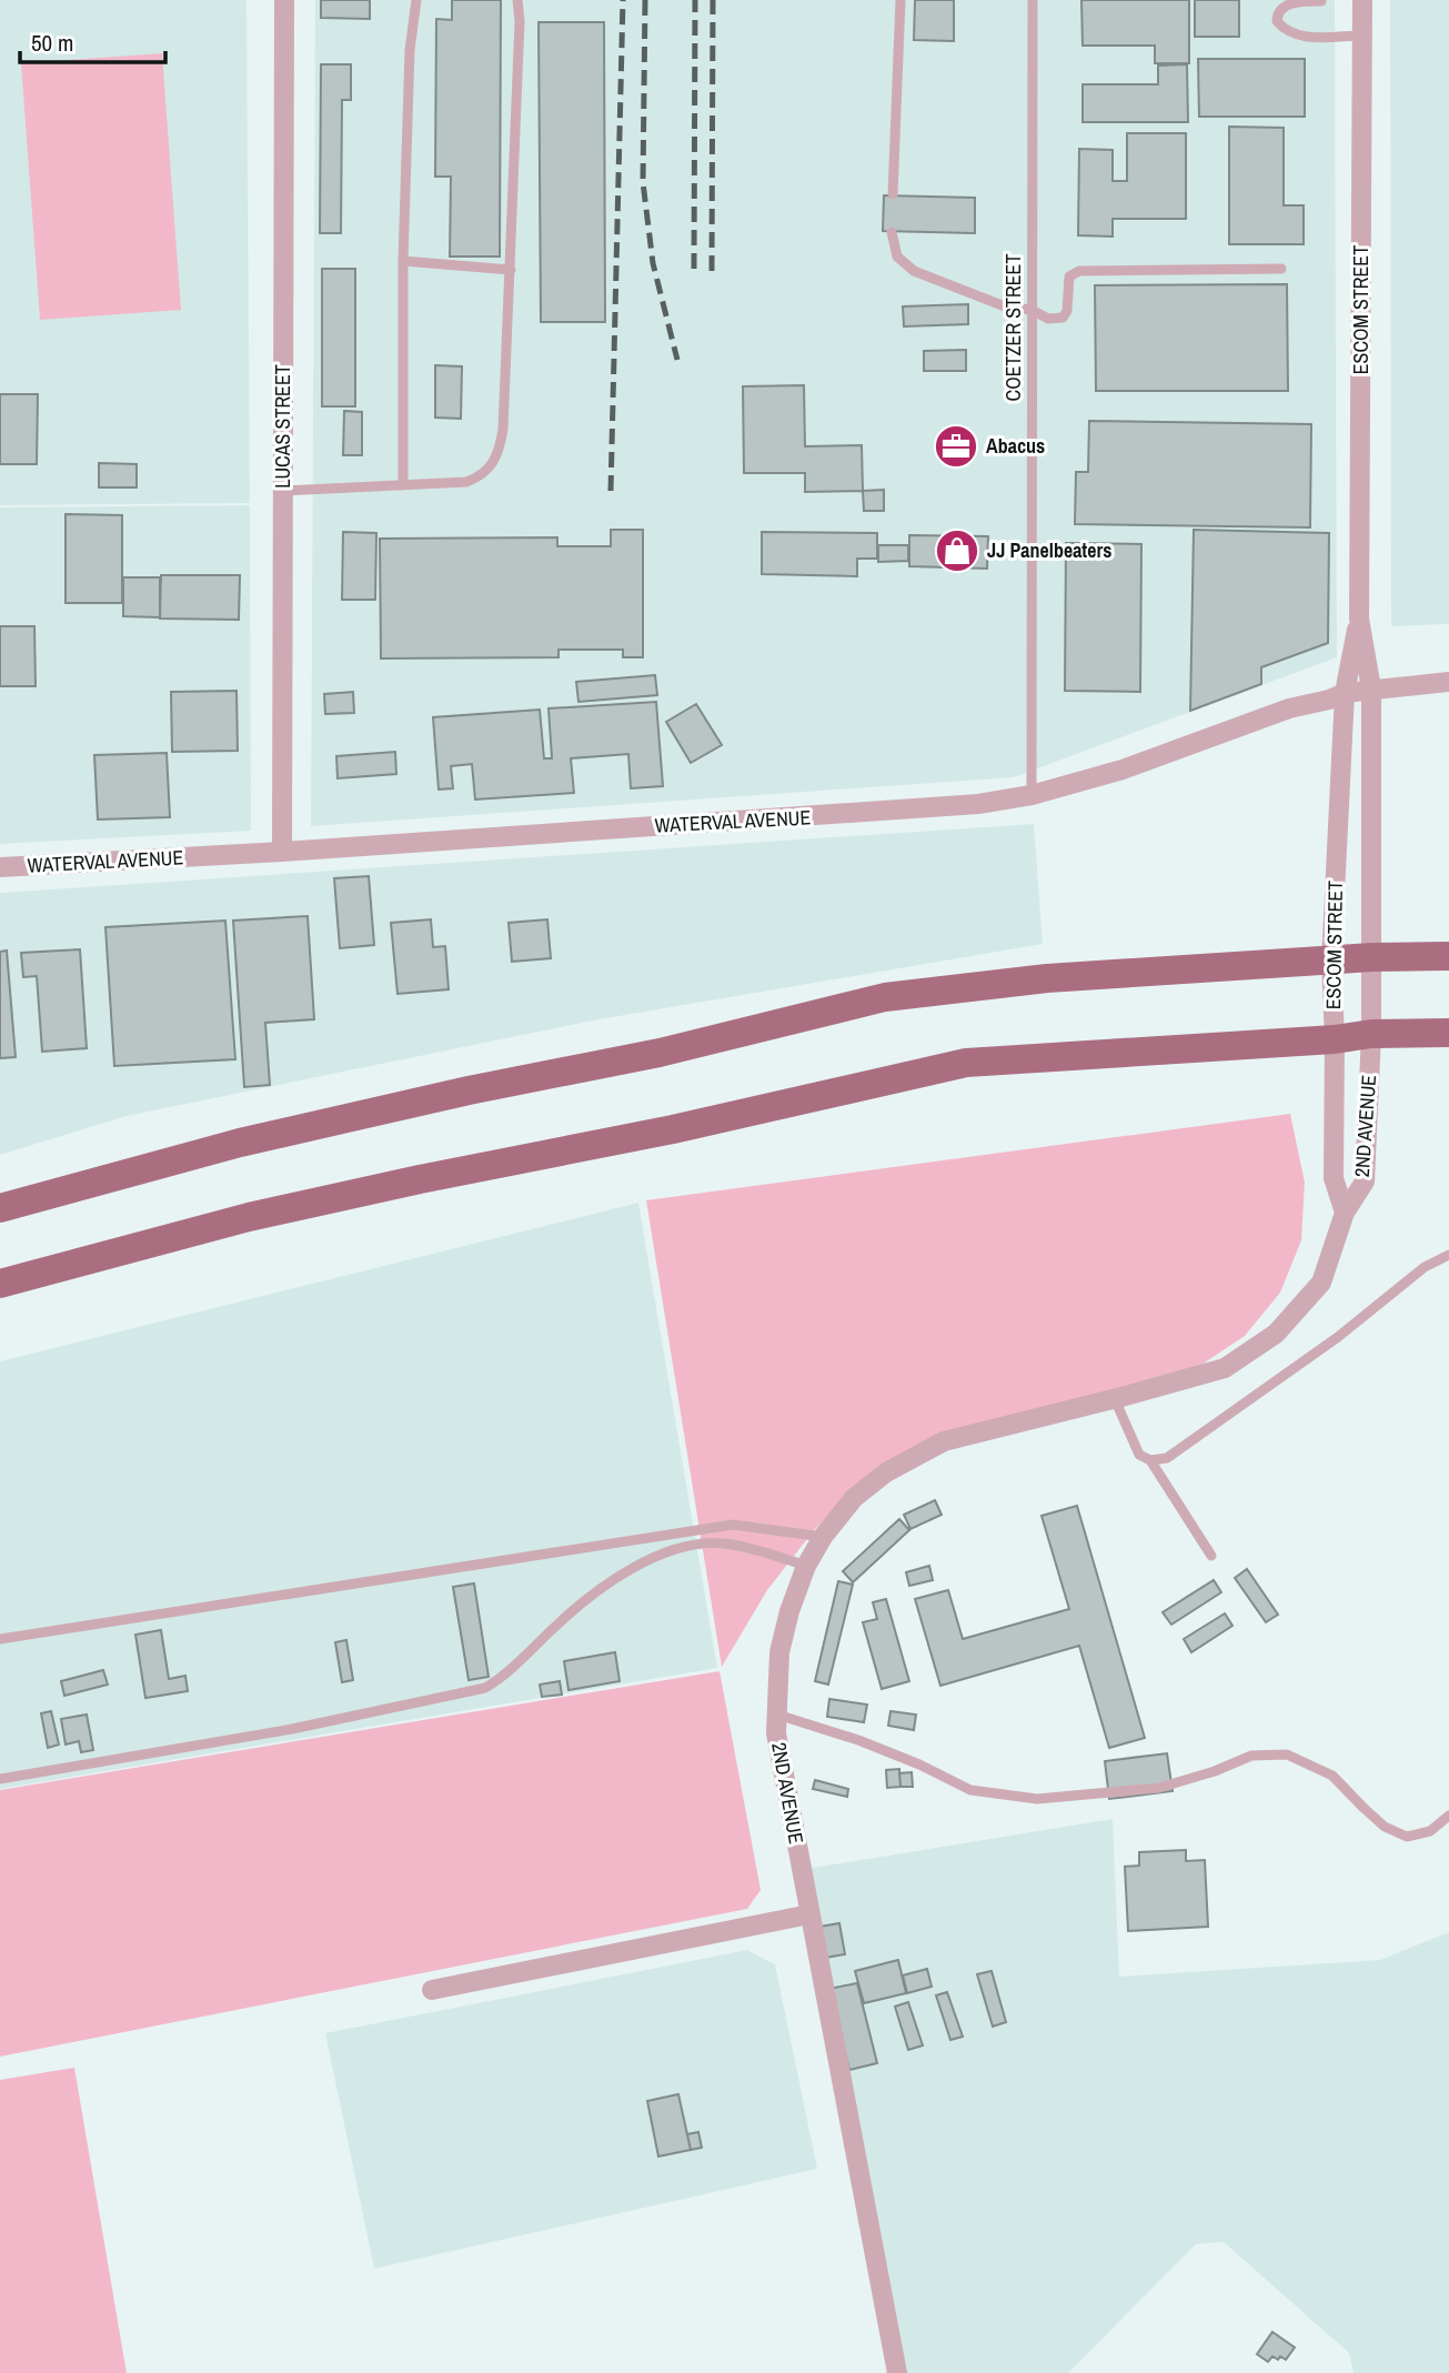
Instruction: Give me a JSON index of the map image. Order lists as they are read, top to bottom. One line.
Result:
{"streets":{"street":["ESCOM STREET","LUCAS STREET","WATERVAL AVENUE","2ND AVENUE"],"lane":["COETZER STREET"]},"crossings":[["ESCOM STREET","WATERVAL AVENUE"],["ESCOM STREET","2ND AVENUE"],["COETZER STREET","WATERVAL AVENUE"],["LUCAS STREET","WATERVAL AVENUE"]],"places":{"office":["Abacus"],"shop":["JJ Panelbeaters"]},"scale_bar":"50 m"}
